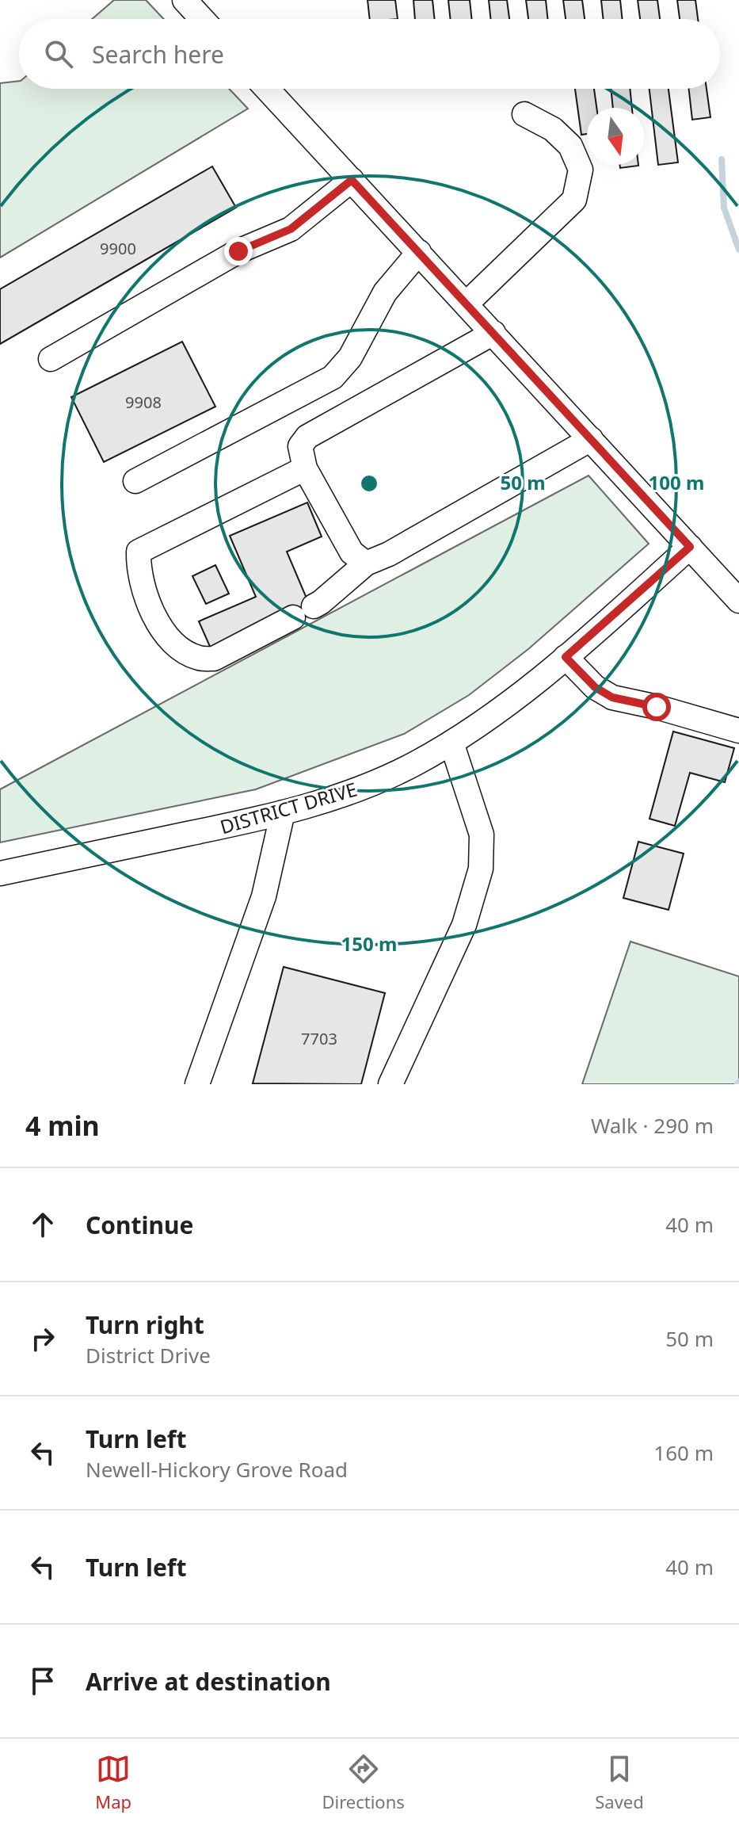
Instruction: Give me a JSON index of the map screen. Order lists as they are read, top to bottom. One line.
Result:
{"streets":{"street":["DISTRICT DRIVE"]},"house_numbers":["9900","9908","7703"],"north":"bottom","page":{"search":"Search here","heading":["4 min","Walk · 290 m"],"list":[["Continue","40 m"],["Turn right","District Drive","50 m"],["Turn left","Newell-Hickory Grove Road","160 m"],["Turn left","40 m"],"Arrive at destination"],"nav":["Map","Directions","Saved"]},"rings":["50 m","100 m","150 m"]}
